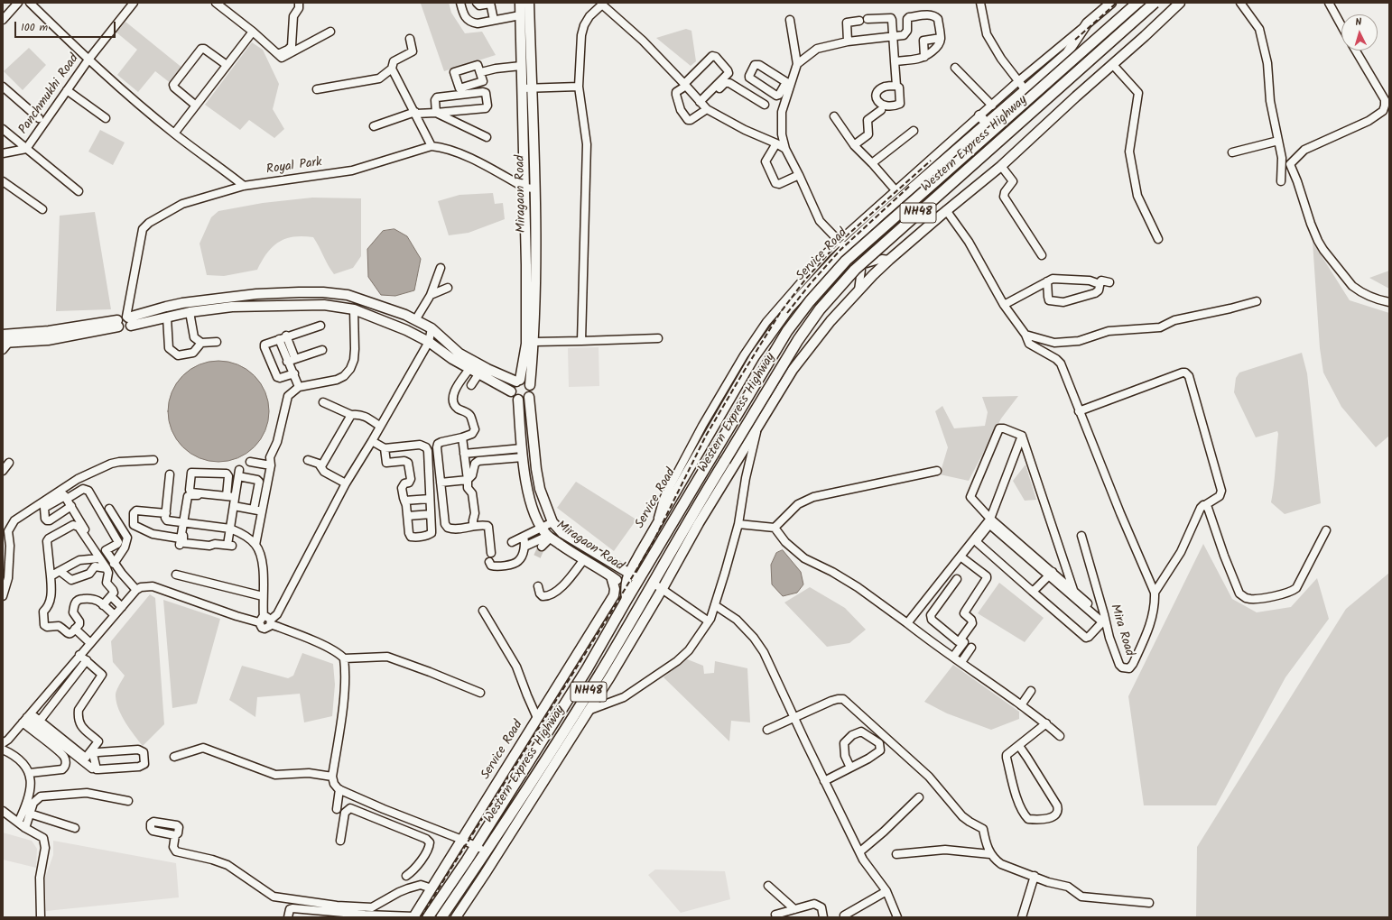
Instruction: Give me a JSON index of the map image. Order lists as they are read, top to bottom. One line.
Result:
{"streets":{"highway":["Western Express Highway","NH48"],"main road":["Miragaon Road","Service Road"],"street":["Panchmukhi Road","Royal Park","Mira Road"]},"crossings":[["Western Express Highway","Miragaon Road"],["Royal Park","Miragaon Road"],["Miragaon Road","Service Road"]],"scale_bar":"100 m","north":"top"}
